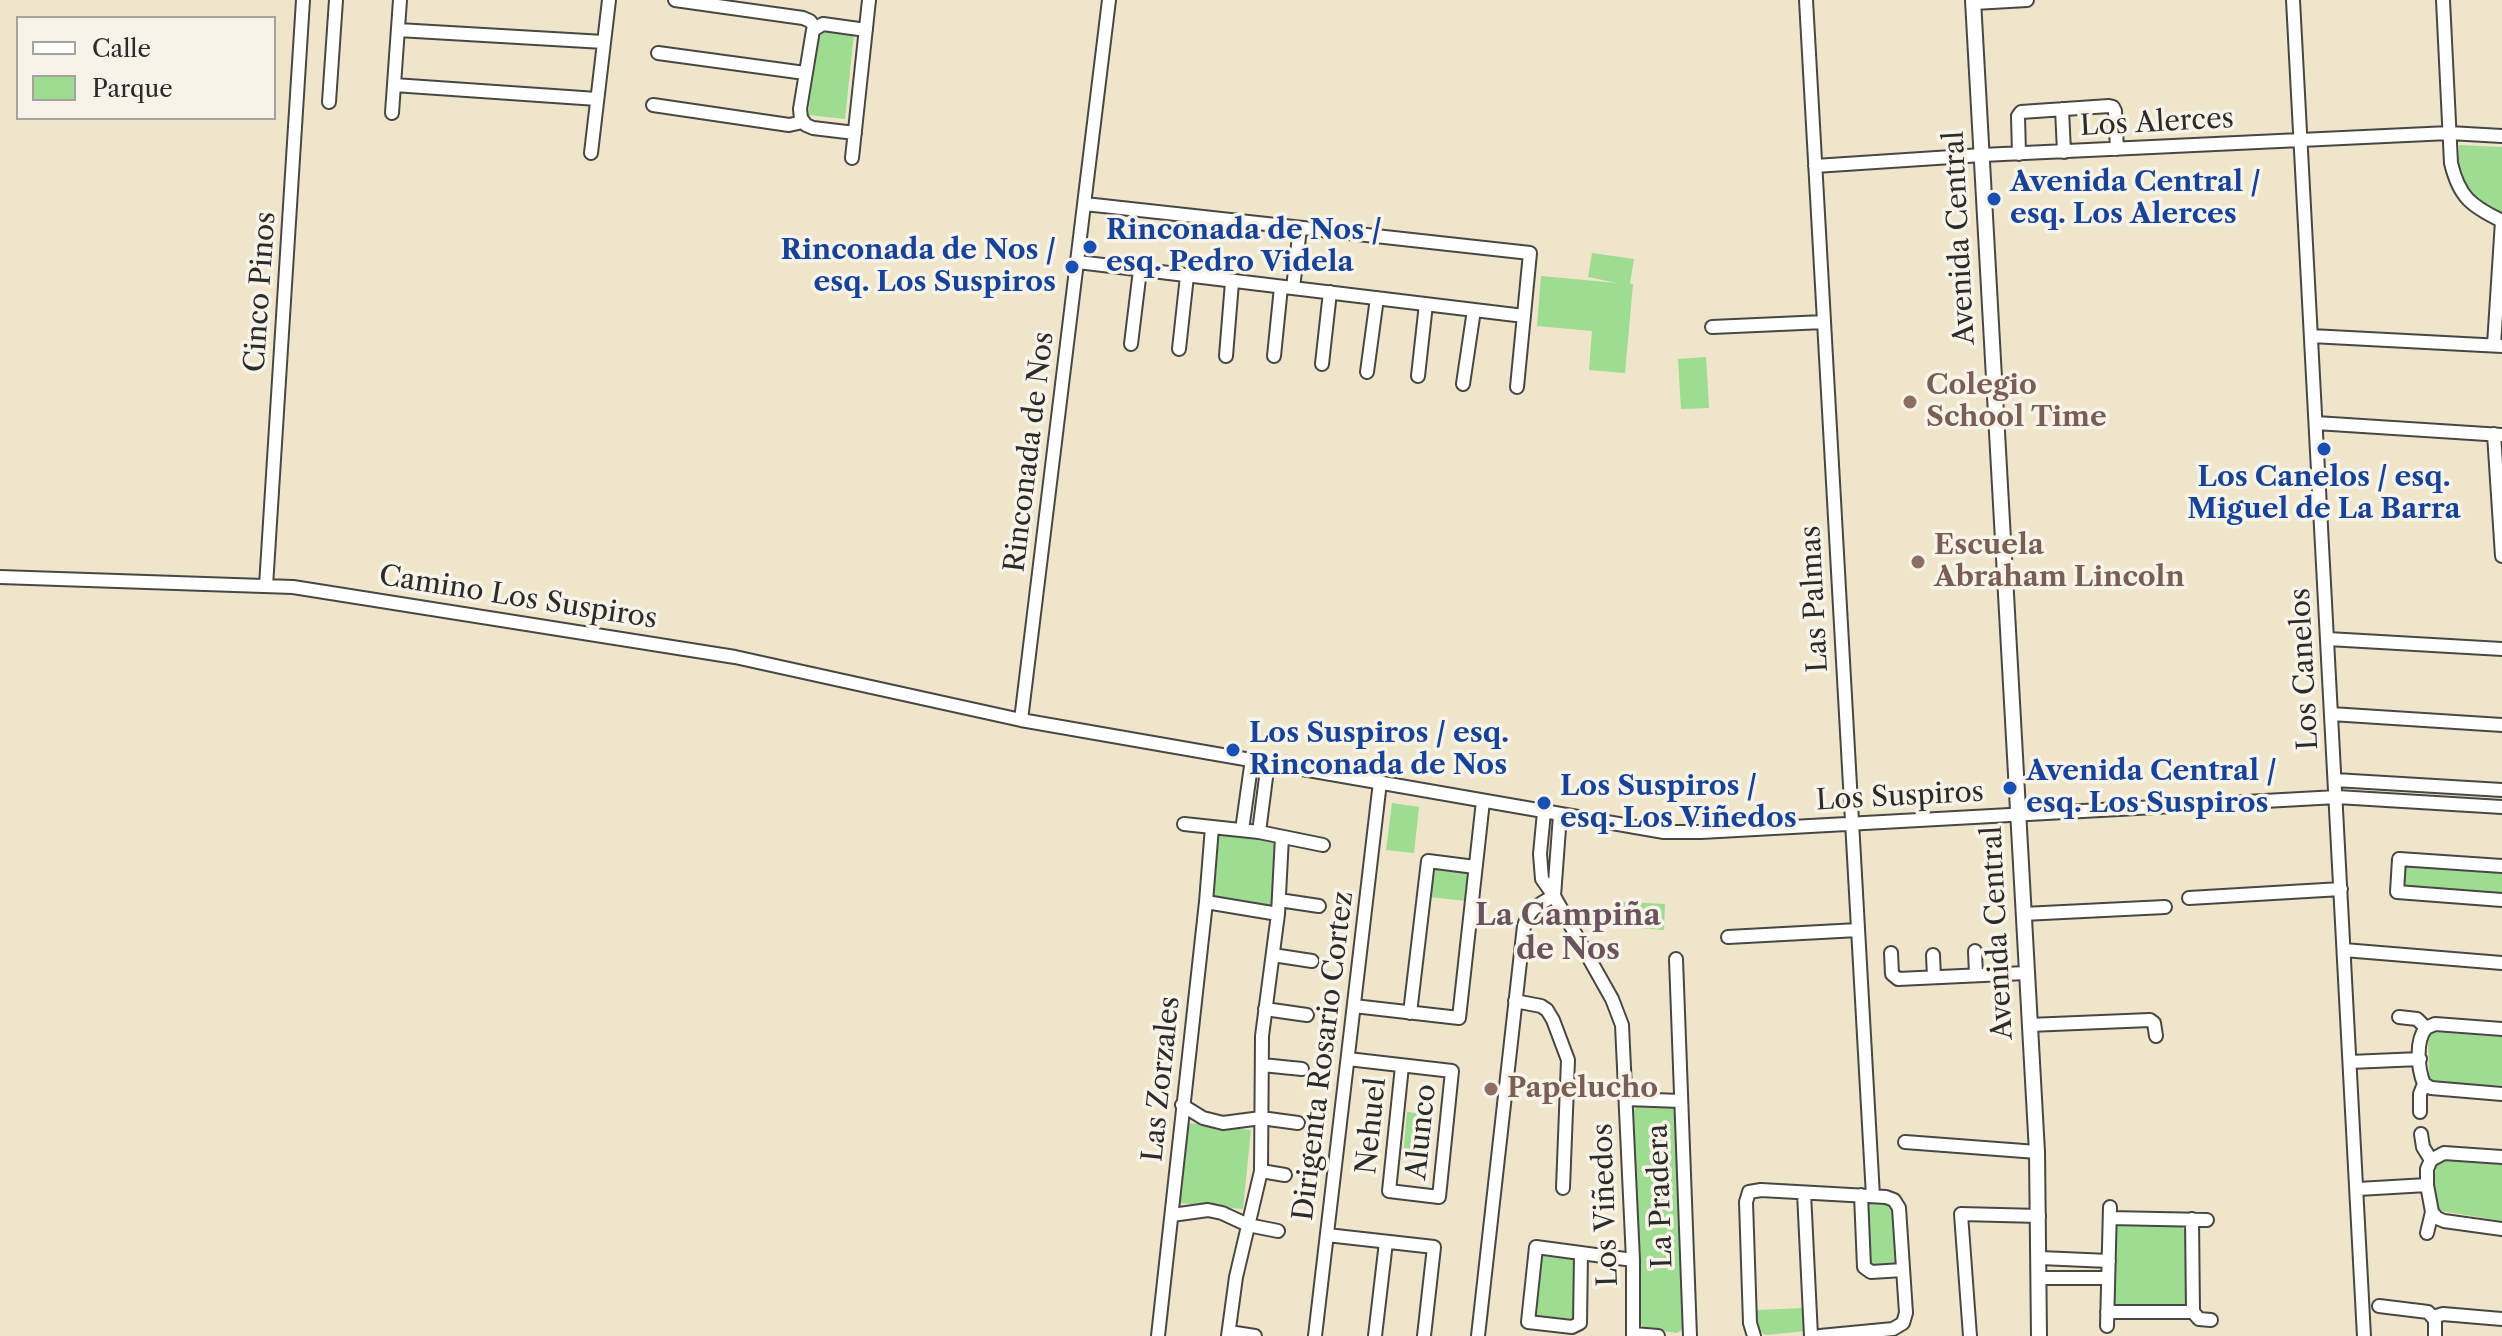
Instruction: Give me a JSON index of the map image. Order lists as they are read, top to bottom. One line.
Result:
{"streets":{"street":["Los Alerces","Avenida Central","Cinco Pinos","Rinconada de Nos","Camino Los Suspiros","Las Palmas","Los Canelos","Los Suspiros","Dirigenta Rosario Cortez","Las Zorzales","Nehuel","Alunco","La Pradera","Los Viñedos"]},"crossings":[["Los Alerces","Avenida Central"],["Los Alerces","Las Palmas"],["Los Alerces","Los Canelos"],["Avenida Central","Los Suspiros"],["Cinco Pinos","Camino Los Suspiros"],["Rinconada de Nos","Camino Los Suspiros"],["Rinconada de Nos","Los Suspiros"],["Camino Los Suspiros","Los Suspiros"],["Las Palmas","Los Suspiros"],["Los Canelos","Los Suspiros"],["Los Suspiros","Dirigenta Rosario Cortez"],["Los Suspiros","Los Viñedos"],["Nehuel","Alunco"]],"districts":["La Campiña de Nos"],"places":["Avenida Central / esq. Los Alerces","Rinconada de Nos / esq. Pedro Videla","Rinconada de Nos / esq. Los Suspiros","Colegio School Time","Los Canelos / esq. Miguel de La Barra","Escuela Abraham Lincoln","Los Suspiros / esq. Rinconada de Nos","Avenida Central / esq. Los Suspiros","Los Suspiros / esq. Los Viñedos","Papelucho"],"legend":["Calle","Parque"]}
